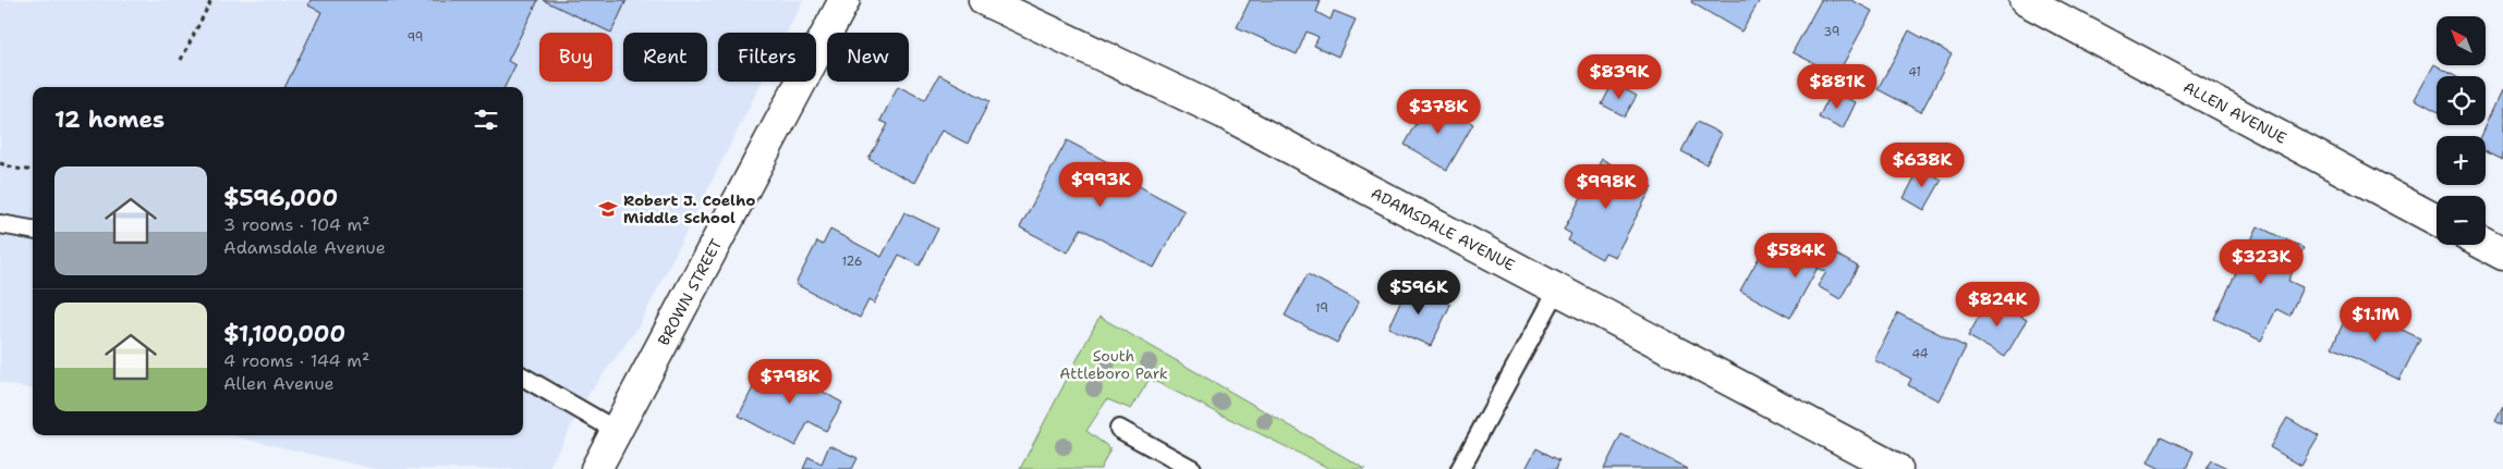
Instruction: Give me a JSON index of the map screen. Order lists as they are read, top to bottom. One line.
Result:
{"streets":{"street":["ALLEN AVENUE","ADAMSDALE AVENUE","BROWN STREET"]},"parks":["South Attleboro Park"],"places":{"school or university":["Robert J. Coelho Middle School"]},"house_numbers":["39","99","41","126","19","44"],"north":"top left","page":{"map_buttons":["+","−"],"chip":["Buy","Rent","Filters","New"],"price":["$839K","$881K","$378K","$638K","$993K","$998K","$584K","$323K","$596K","$824K","$1.1M","$798K"],"heading":"12 homes","list":[{"name":"$596,000","note":"3 rooms · 104 m² · Adamsdale Avenue"},{"name":"$1,100,000","note":"4 rooms · 144 m² · Allen Avenue"}]}}
